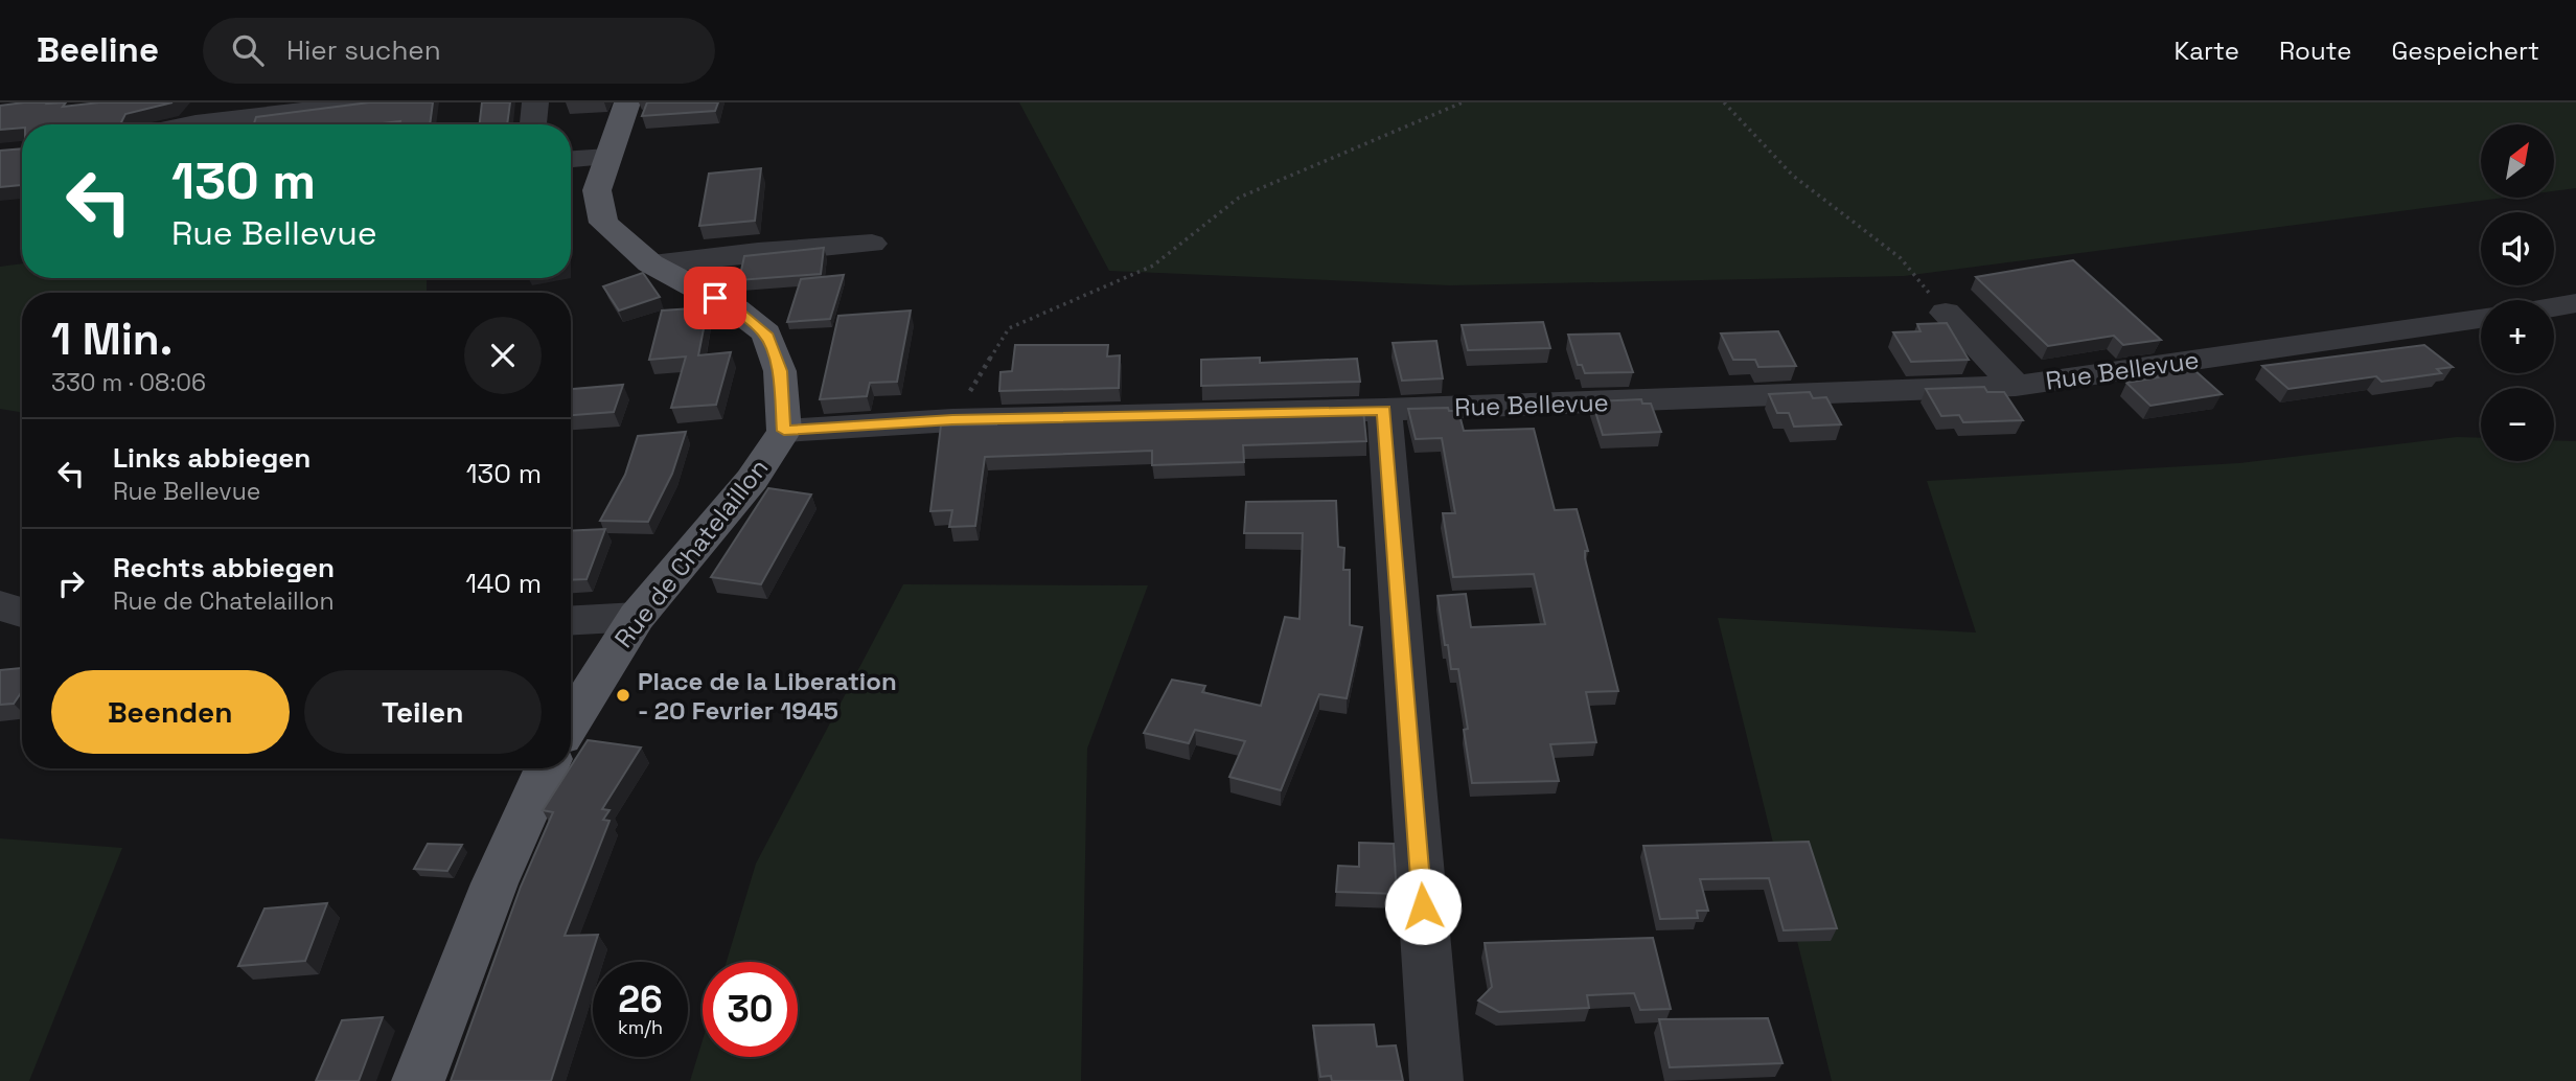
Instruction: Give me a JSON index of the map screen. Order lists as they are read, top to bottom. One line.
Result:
{"streets":{"main road":["Rue de Chatelaillon"],"street":["Rue Bellevue"]},"crossings":[["Rue Bellevue","Rue de Chatelaillon"]],"places":["Place de la Liberation - 20 Fevrier 1945"],"north":"top right","page":{"header":"Beeline","search":"Hier suchen","nav":["Karte","Route","Gespeichert"],"map_buttons":["+","−"],"turn":["130 m","Rue Bellevue"],"heading":["1 Min.","330 m · 08:06"],"list":[{"name":"Links abbiegen","note":"Rue Bellevue","value":"130 m"},{"name":"Rechts abbiegen","note":"Rue de Chatelaillon","value":"140 m"}],"buttons":["Beenden","Teilen"],"speed":"26 km/h","limit":"30"}}
